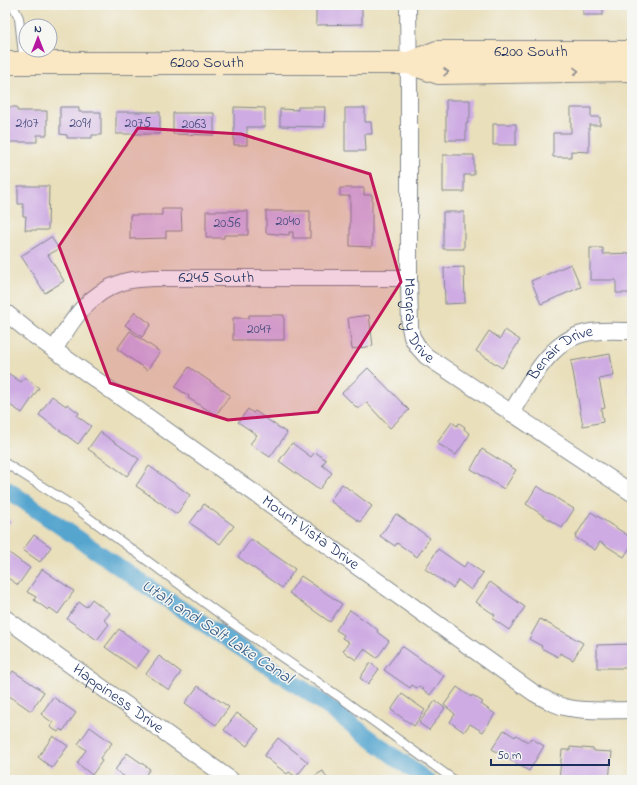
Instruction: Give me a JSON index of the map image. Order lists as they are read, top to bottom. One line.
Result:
{"streets":{"main road":["6200 South"],"street":["6245 South","Margray Drive","Benair Drive","Mount Vista Drive","Happiness Drive"]},"crossings":[["6200 South","Margray Drive"],["6245 South","Margray Drive"],["6245 South","Mount Vista Drive"],["Margray Drive","Benair Drive"]],"water":["Utah and Salt Lake Canal"],"house_numbers":["2107","2091","2075","2063","2040","2056","2047"],"scale_bar":"50 m","north":"top"}
